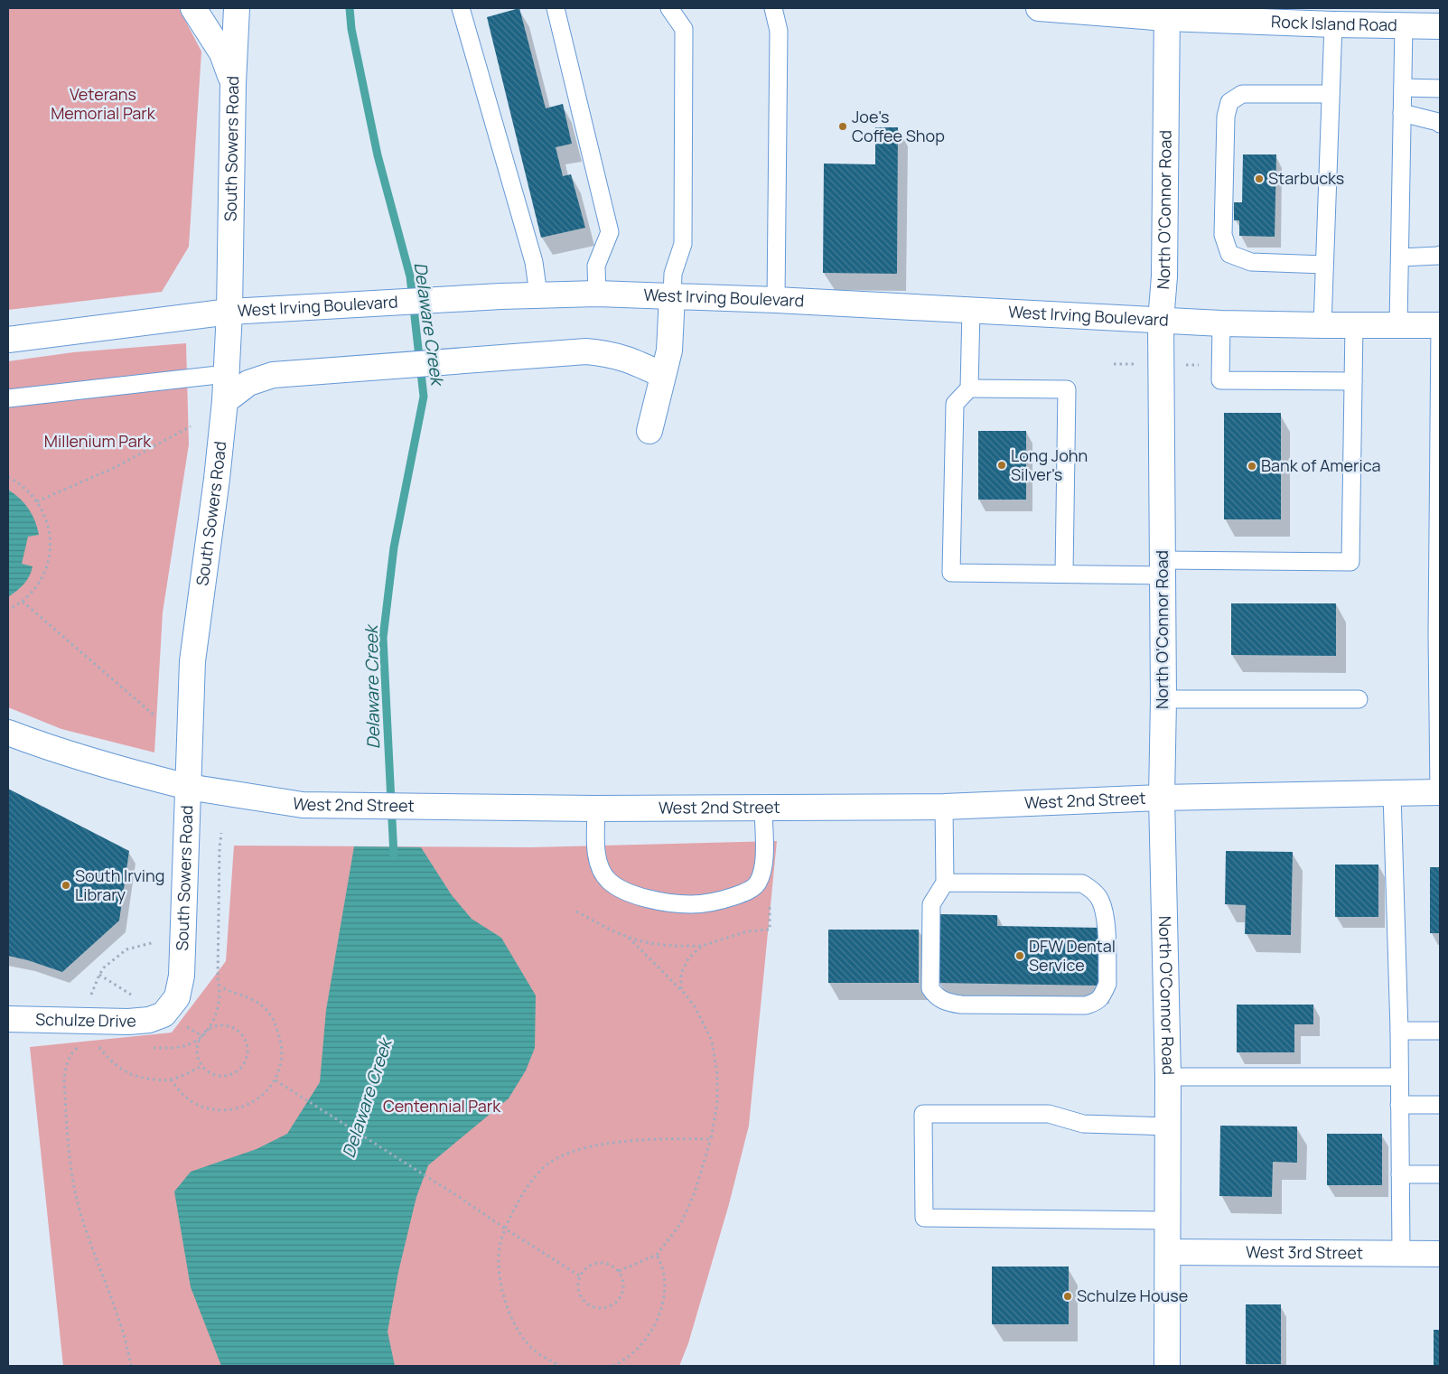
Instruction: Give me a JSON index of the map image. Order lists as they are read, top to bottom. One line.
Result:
{"streets":{"main road":["Rock Island Road","South Sowers Road","North O'Connor Road","West Irving Boulevard","West 2nd Street","Schulze Drive","West 3rd Street"]},"crossings":[["Rock Island Road","North O'Connor Road"],["South Sowers Road","West Irving Boulevard"],["South Sowers Road","West 2nd Street"],["South Sowers Road","Schulze Drive"],["North O'Connor Road","West Irving Boulevard"],["North O'Connor Road","West 2nd Street"],["North O'Connor Road","West 3rd Street"]],"water":["Delaware Creek"],"parks":["Veterans Memorial Park","Millenium Park","Centennial Park"],"places":["Joe's Coffee Shop","Starbucks","Long John Silver's","Bank of America","South Irving Library","DFW Dental Service","Schulze House"]}
